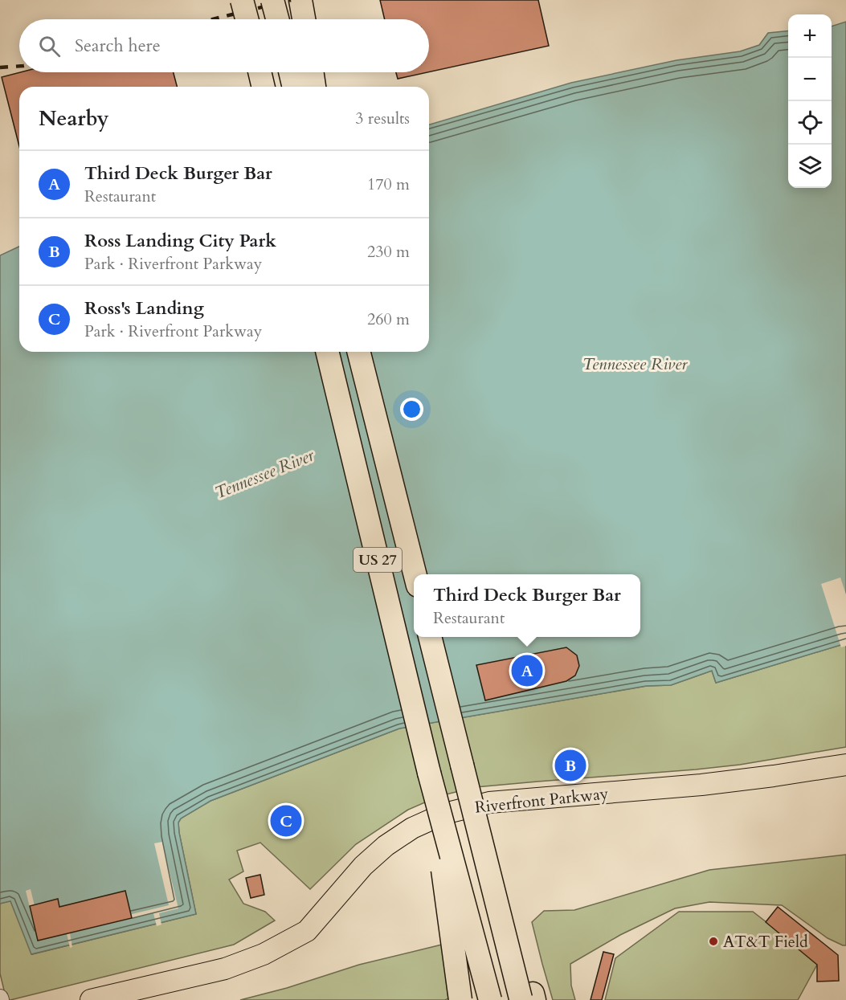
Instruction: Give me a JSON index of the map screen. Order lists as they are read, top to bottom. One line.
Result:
{"streets":{"highway":["US 27"],"main road":["Riverfront Parkway"]},"water":["Tennessee River"],"places":["AT&T Field"],"page":{"map_buttons":["+","−"],"search":"Search here","heading":["Nearby","3 results"],"list":[{"mark":"A","name":"Third Deck Burger Bar","note":"Restaurant","value":"170 m"},{"mark":"B","name":"Ross Landing City Park","note":"Park · Riverfront Parkway","value":"230 m"},{"mark":"C","name":"Ross's Landing","note":"Park · Riverfront Parkway","value":"260 m"}],"popup":["Third Deck Burger Bar","Restaurant"],"pins":["A","B","C"]}}
